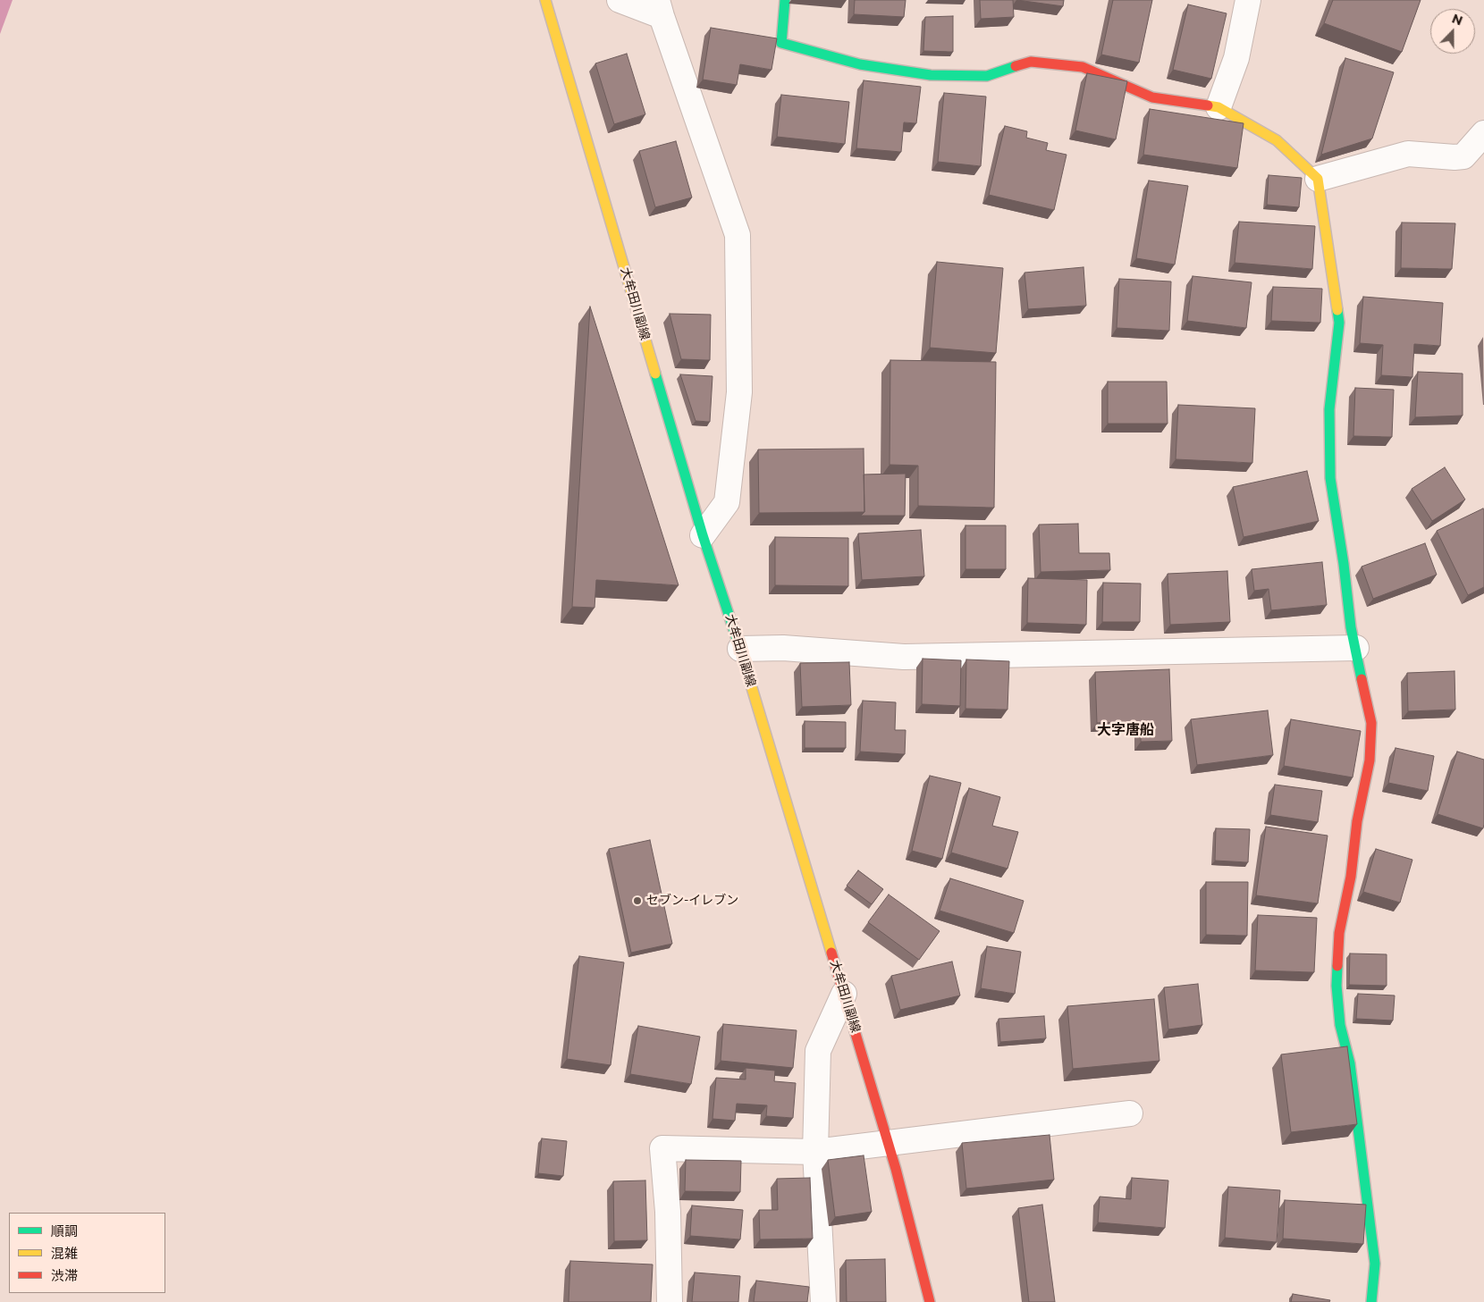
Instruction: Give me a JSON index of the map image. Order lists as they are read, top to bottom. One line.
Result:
{"streets":{"street":["大牟田川副線"]},"districts":["大字唐船"],"places":["セブン-イレブン"],"legend":["順調","混雑","渋滞"],"north":"top"}
